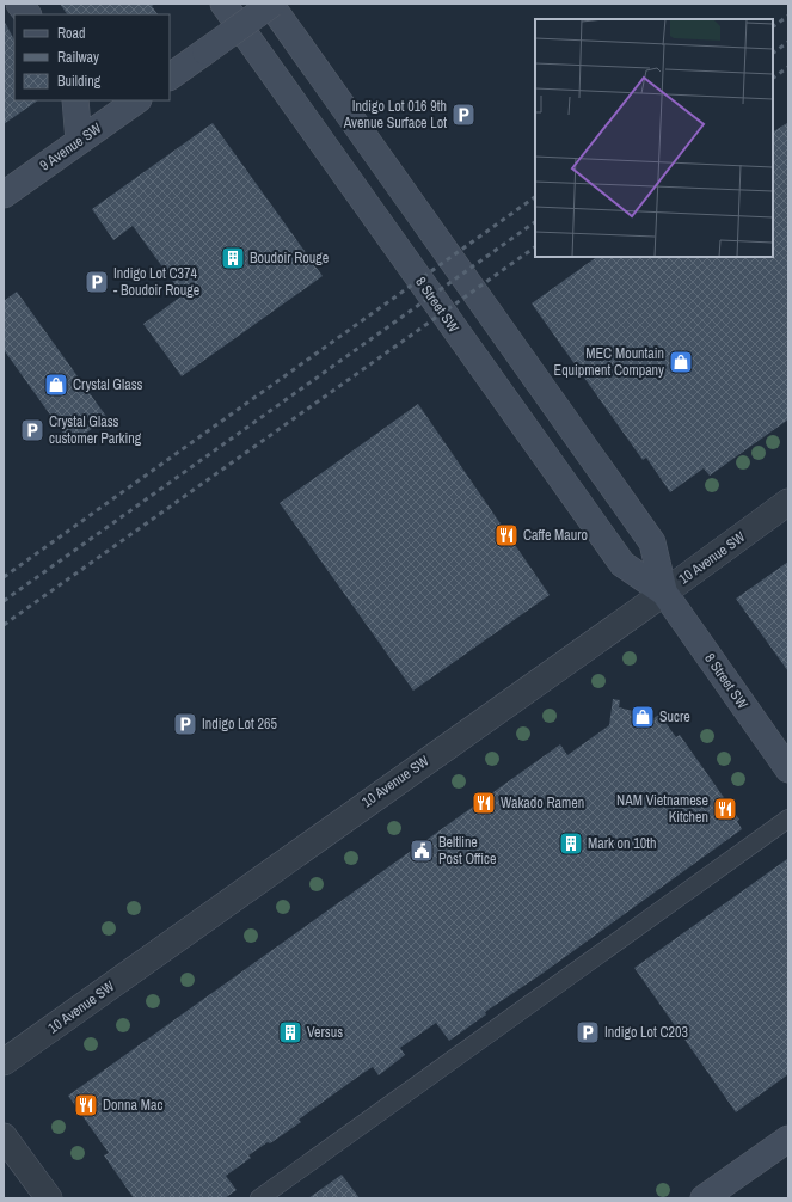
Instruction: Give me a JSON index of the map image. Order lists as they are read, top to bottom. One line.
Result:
{"streets":{"main road":["9 Avenue SW","8 Street SW"],"street":["10 Avenue SW"]},"crossings":[["8 Street SW","10 Avenue SW"]],"places":{"parking":["Indigo Lot 016 9th Avenue Surface Lot","Indigo Lot C374 - Boudoir Rouge","Crystal Glass customer Parking","Indigo Lot 265","Indigo Lot C203"],"building":["Boudoir Rouge","Mark on 10th","Versus"],"shop":["MEC Mountain Equipment Company","Crystal Glass","Sucre"],"restaurant":["Caffe Mauro","Wakado Ramen","NAM Vietnamese Kitchen","Donna Mac"],"public building":["Beltline Post Office"]},"legend":["Road","Railway","Building"]}
